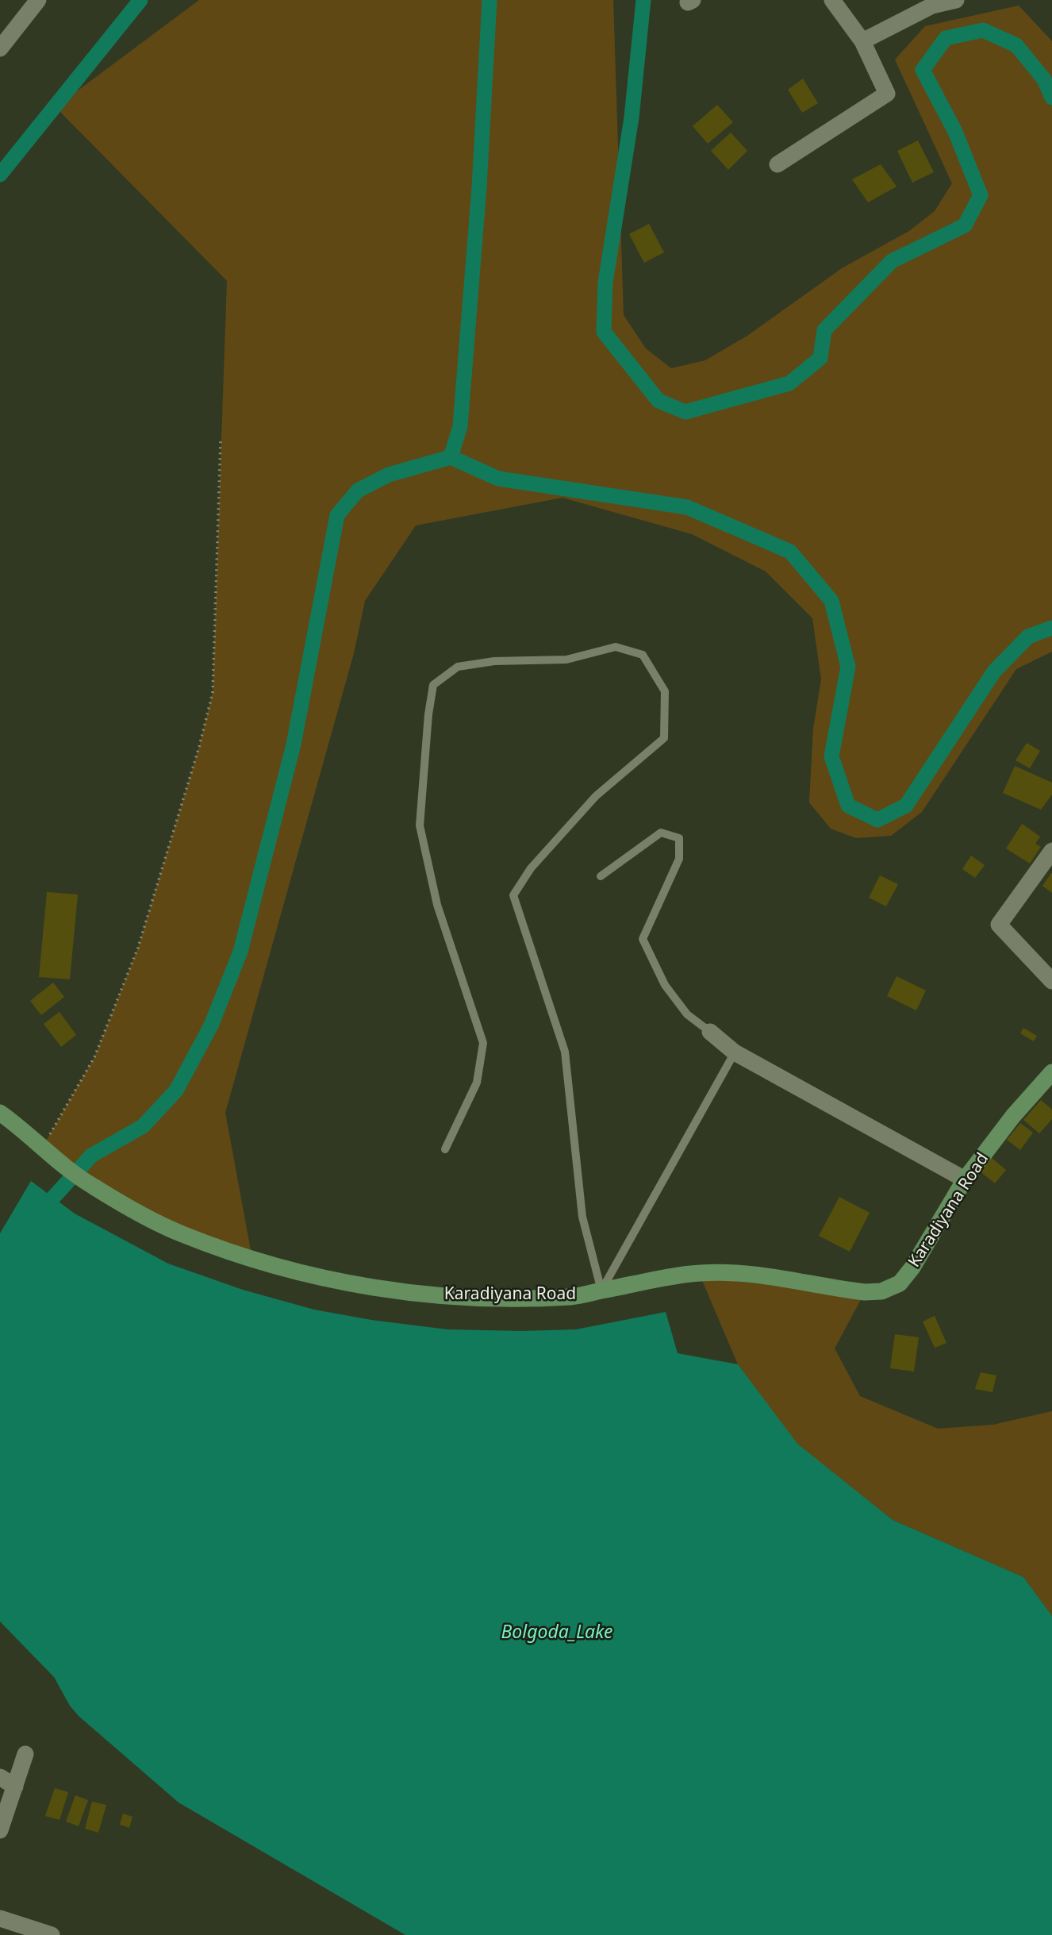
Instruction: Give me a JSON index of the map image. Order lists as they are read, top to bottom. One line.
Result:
{"streets":{"street":["Karadiyana Road"]},"water":["Bolgoda_Lake"]}
